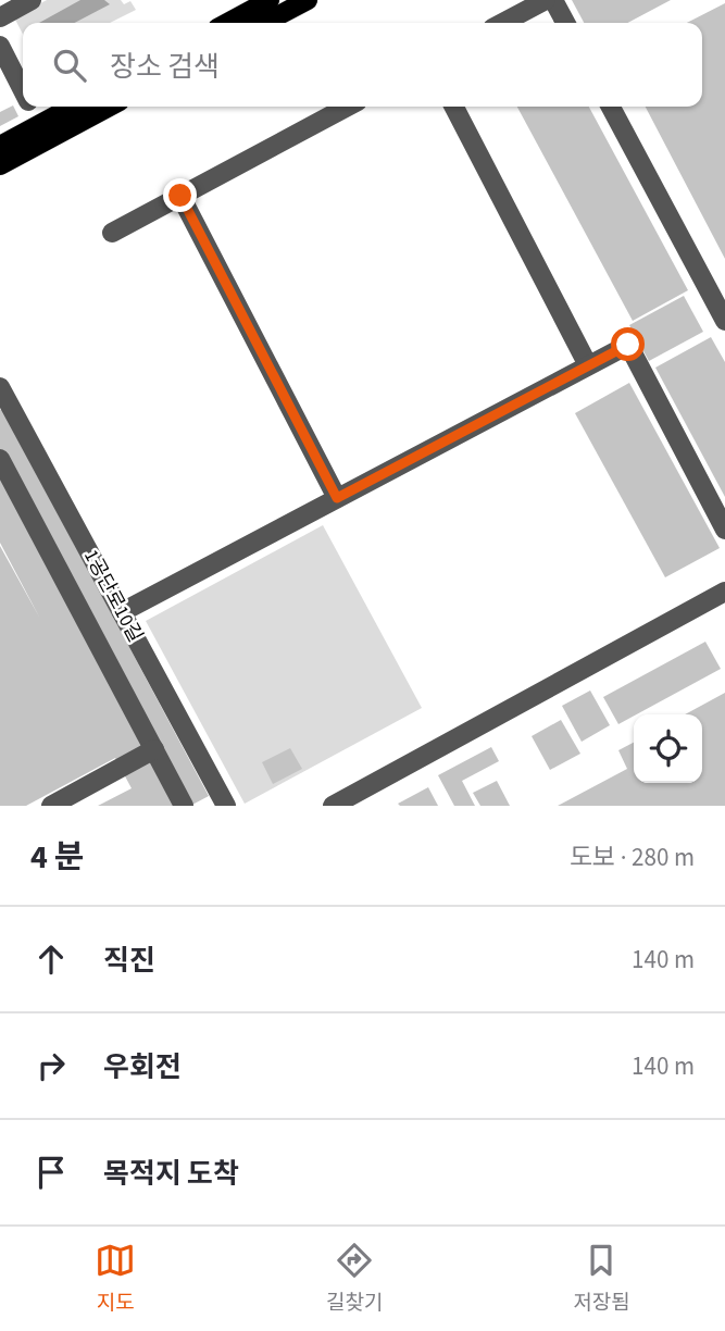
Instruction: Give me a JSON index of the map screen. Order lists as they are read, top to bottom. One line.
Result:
{"streets":{"street":["1공단로10길"]},"page":{"search":"장소 검색","heading":["4 분","도보 · 280 m"],"list":[["직진","140 m"],["우회전","140 m"],"목적지 도착"],"nav":["지도","길찾기","저장됨"]}}
